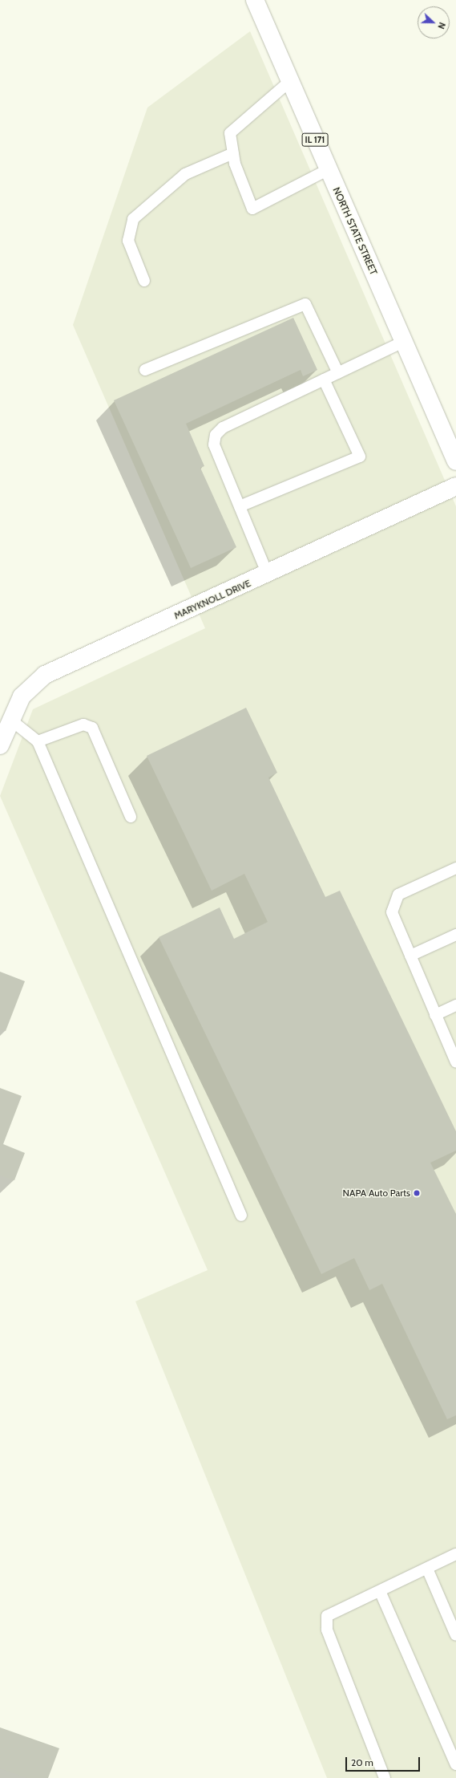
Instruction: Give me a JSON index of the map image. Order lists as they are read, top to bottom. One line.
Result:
{"streets":{"street":["IL 171","NORTH STATE STREET","MARYKNOLL DRIVE"]},"places":["NAPA Auto Parts"],"scale_bar":"20 m","north":"right"}
